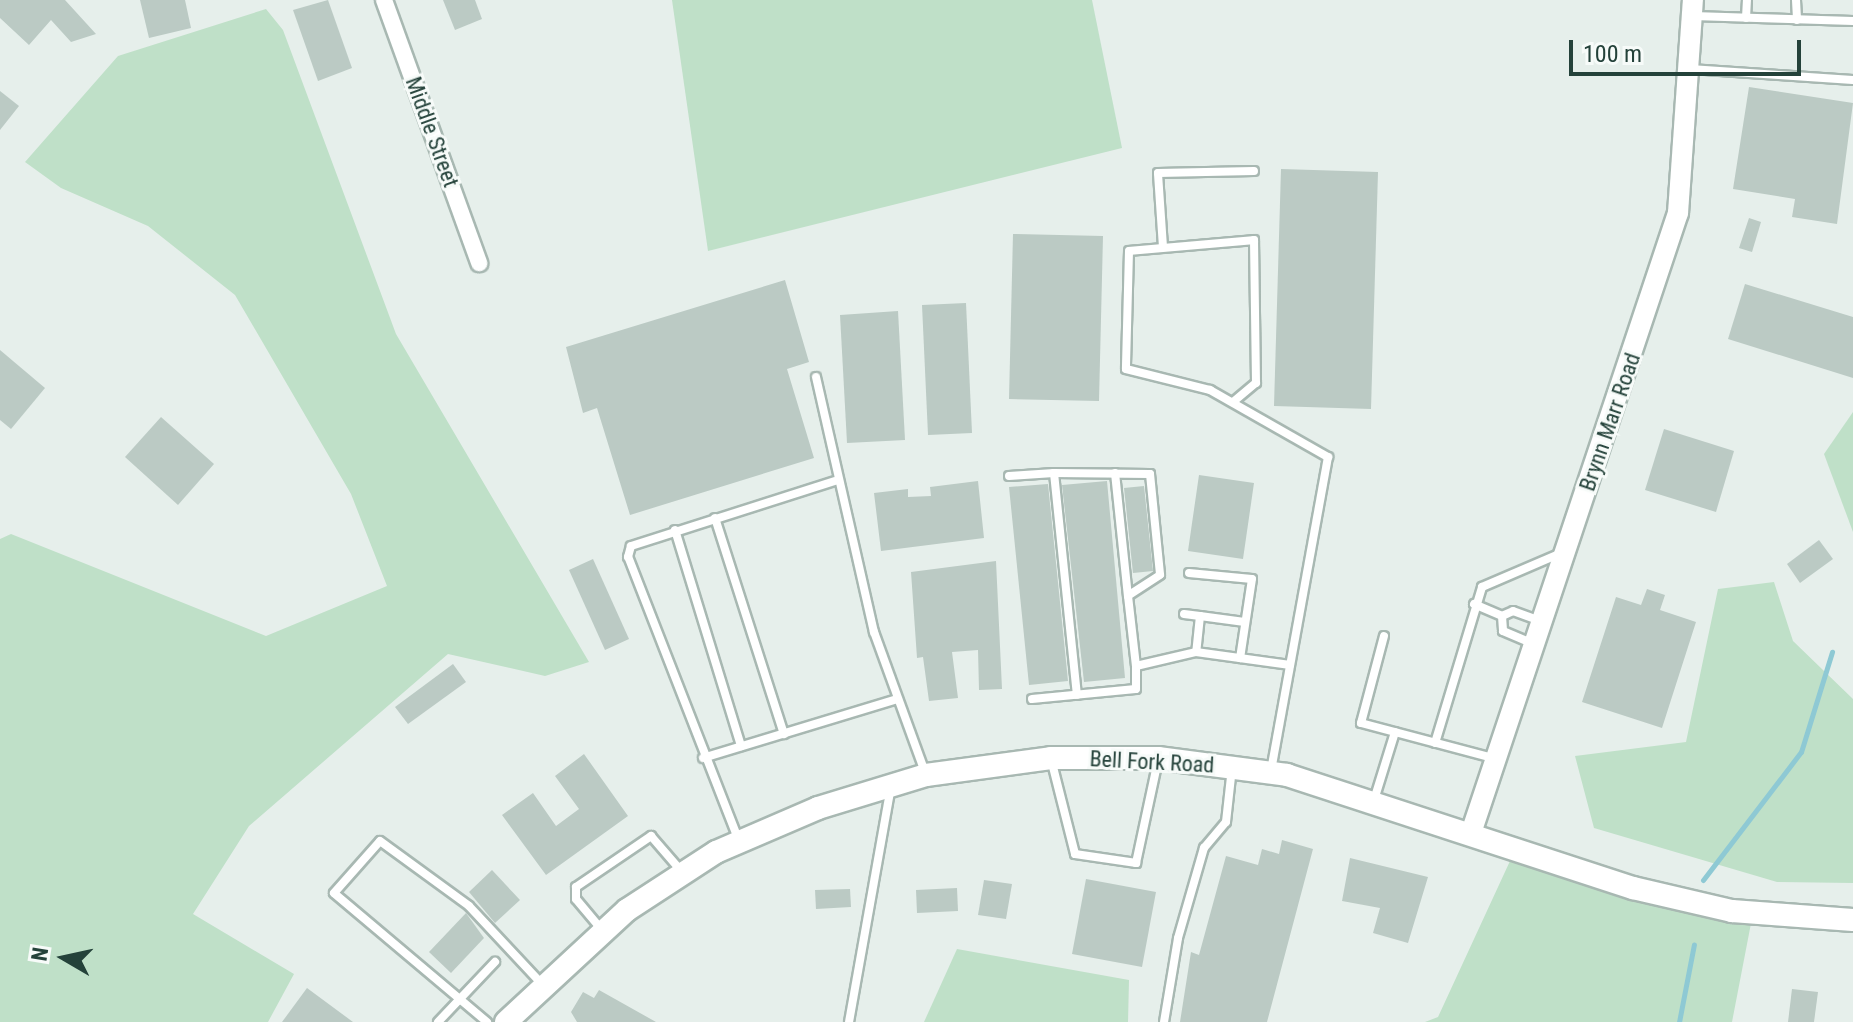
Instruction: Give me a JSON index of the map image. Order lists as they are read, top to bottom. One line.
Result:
{"streets":{"main road":["Bell Fork Road"],"street":["Middle Street","Brynn Marr Road"]},"crossings":[["Brynn Marr Road","Bell Fork Road"]],"scale_bar":"100 m","north":"left"}
